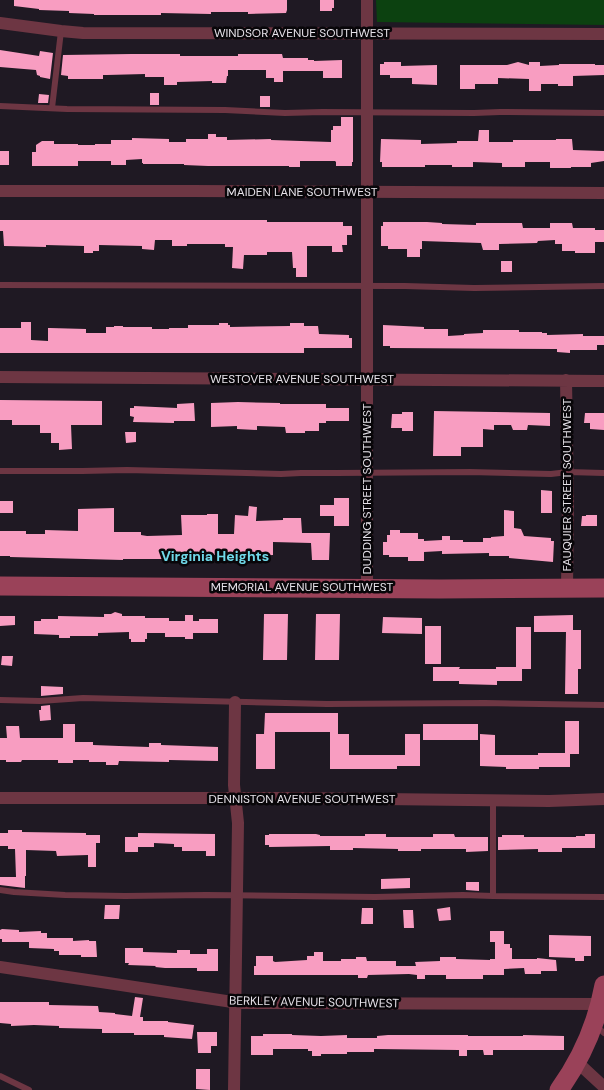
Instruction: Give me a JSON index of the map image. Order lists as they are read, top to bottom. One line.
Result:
{"streets":{"street":["WINDSOR AVENUE SOUTHWEST","MAIDEN LANE SOUTHWEST","WESTOVER AVENUE SOUTHWEST","FAUQUIER STREET SOUTHWEST","DUDDING STREET SOUTHWEST","MEMORIAL AVENUE SOUTHWEST","DENNISTON AVENUE SOUTHWEST","BERKLEY AVENUE SOUTHWEST"]},"crossings":[["WINDSOR AVENUE SOUTHWEST","DUDDING STREET SOUTHWEST"],["MAIDEN LANE SOUTHWEST","DUDDING STREET SOUTHWEST"],["WESTOVER AVENUE SOUTHWEST","FAUQUIER STREET SOUTHWEST"],["WESTOVER AVENUE SOUTHWEST","DUDDING STREET SOUTHWEST"],["FAUQUIER STREET SOUTHWEST","MEMORIAL AVENUE SOUTHWEST"],["DUDDING STREET SOUTHWEST","MEMORIAL AVENUE SOUTHWEST"]],"districts":["Virginia Heights"]}
